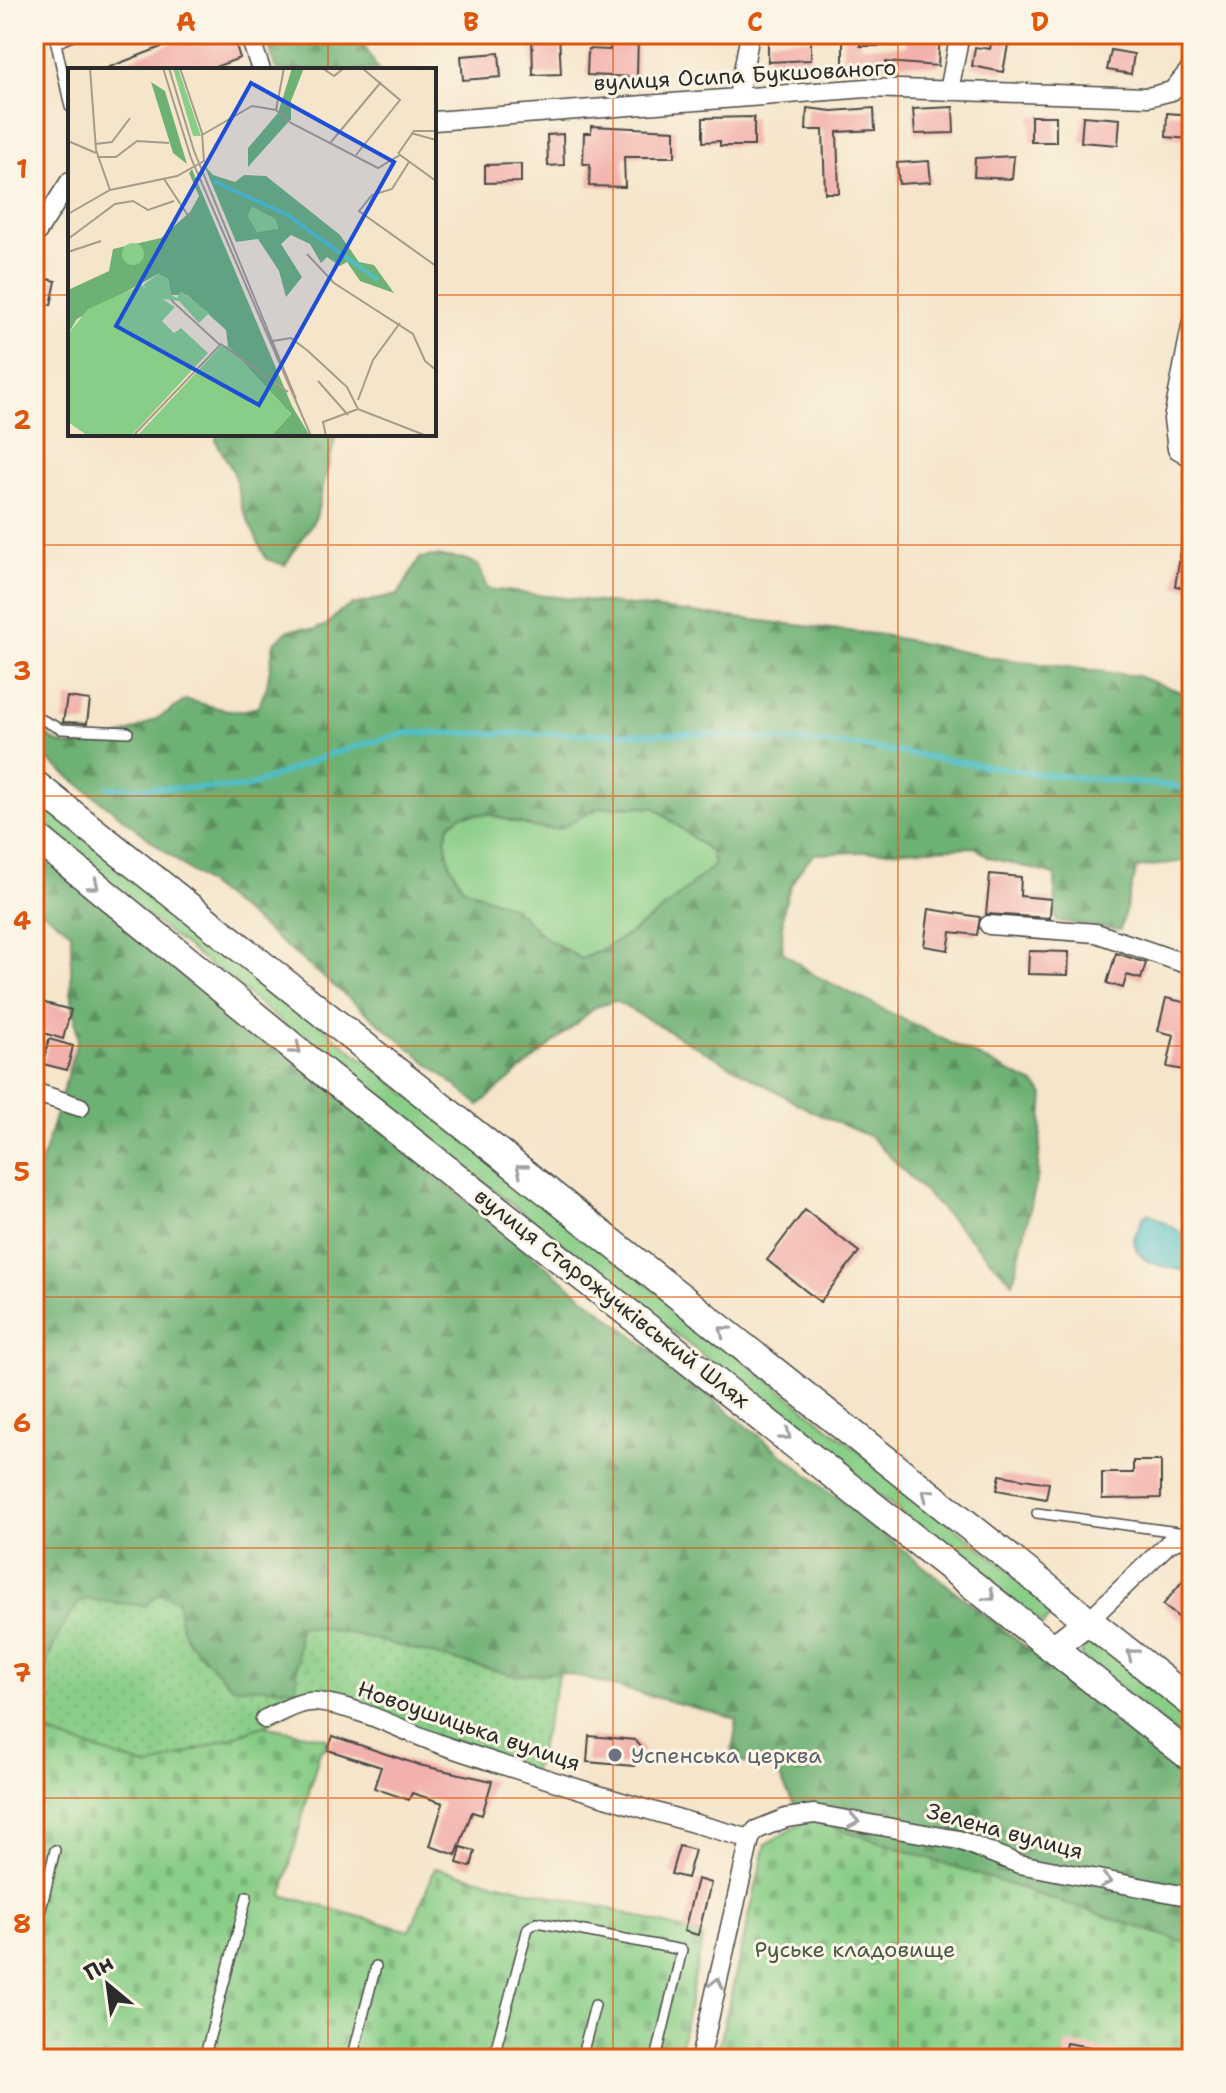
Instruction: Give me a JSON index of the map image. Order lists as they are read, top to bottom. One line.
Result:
{"streets":{"main road":["вулиця Старожучківський Шлях"],"street":["вулиця Осипа Букшованого","Новоушицька вулиця","Зелена вулиця"]},"crossings":[["Новоушицька вулиця","Зелена вулиця"]],"one_way":["Зелена вулиця"],"parks":["Руське кладовище"],"places":["Успенська церква"],"north":"top left","grid":{"columns":["A","B","C","D"],"rows":["1","2","3","4","5","6","7","8"]}}
